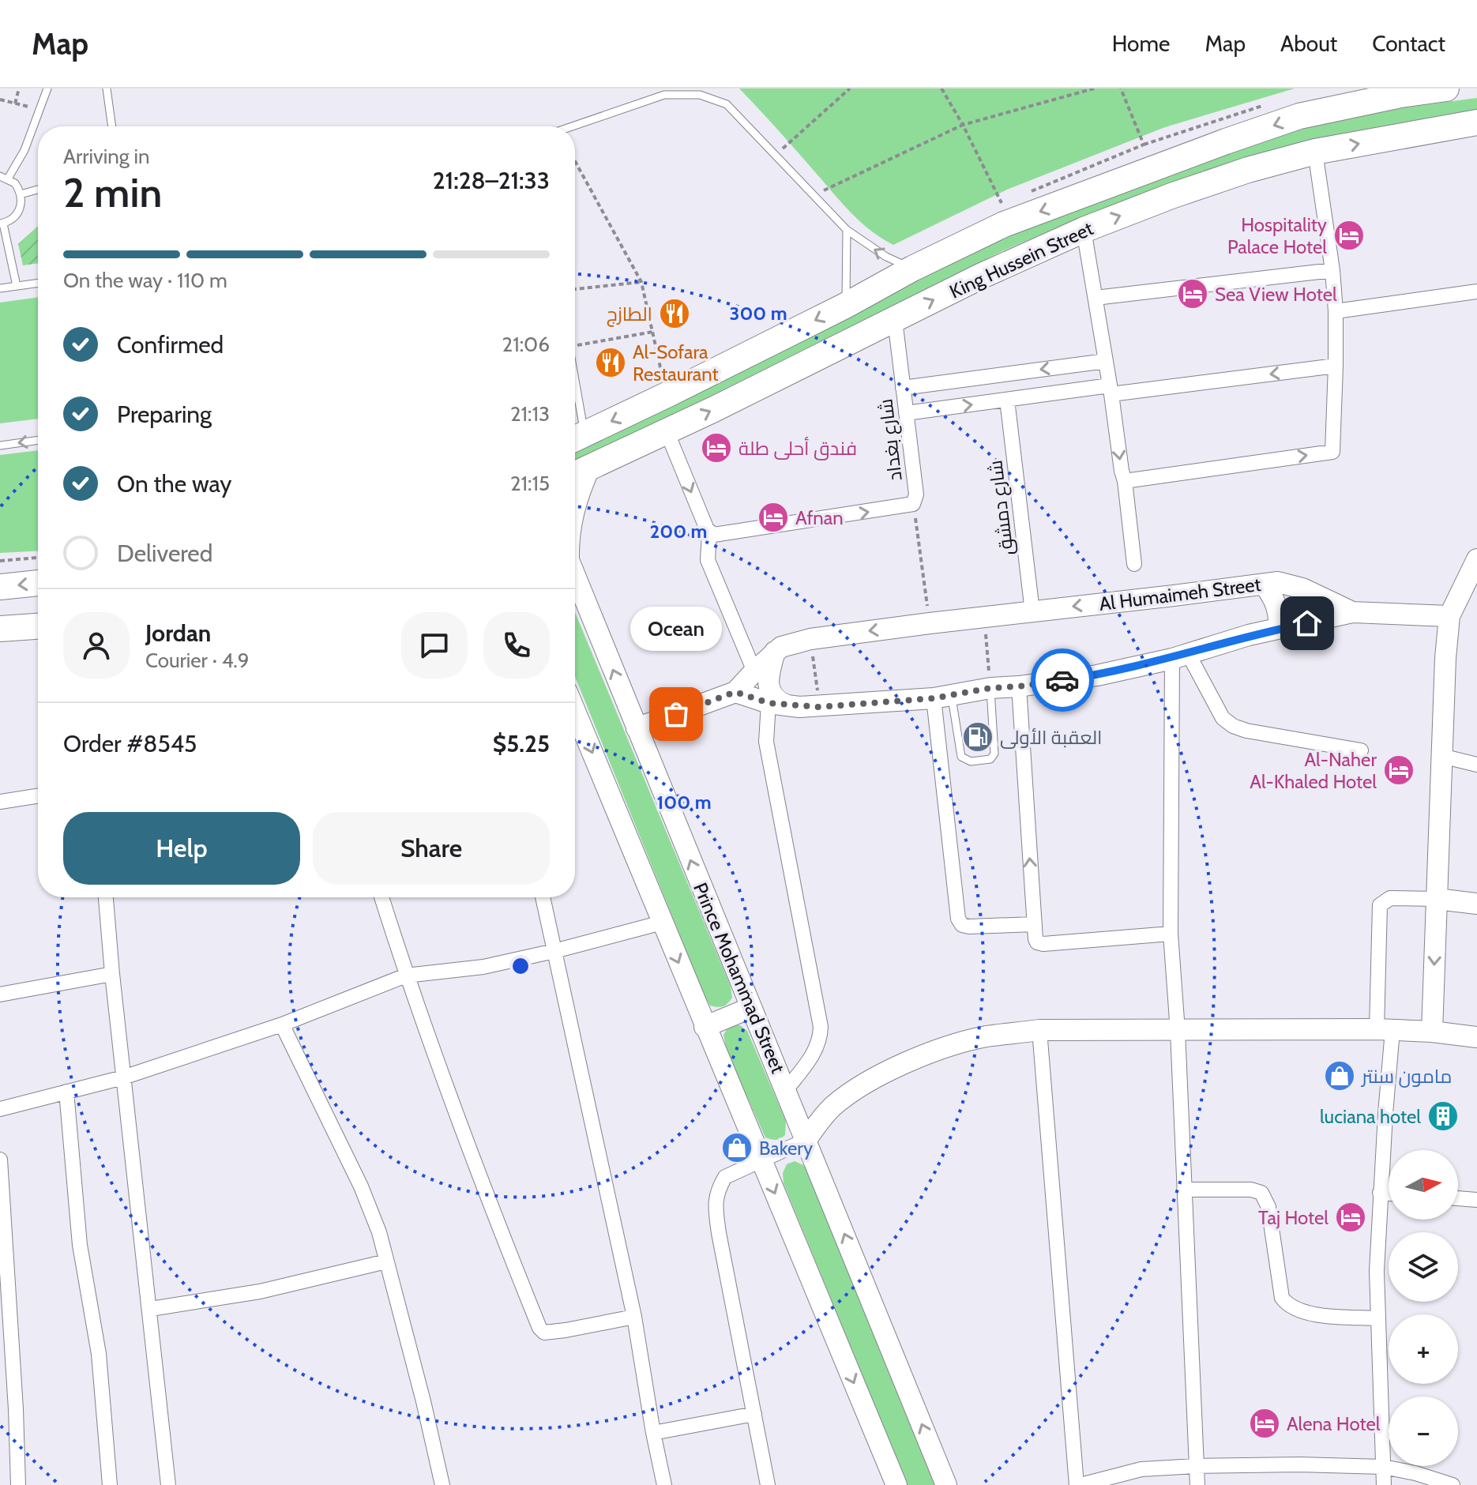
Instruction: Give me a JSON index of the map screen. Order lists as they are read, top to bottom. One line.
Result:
{"streets":{"highway":["King Hussein Street"],"main road":["Al Humaimeh Street","Prince Mohammad Street"],"street":["شارع بغداد","شارع دمشق"]},"crossings":[["King Hussein Street","شارع بغداد"],["King Hussein Street","Prince Mohammad Street"],["شارع دمشق","Al Humaimeh Street"]],"one_way":["شارع بغداد"],"places":{"hotel":["Hospitality Palace Hotel","Sea View Hotel","فندق أحلى طلة","Afnan","Al-Naher Al-Khaled Hotel","Taj Hotel","Alena Hotel"],"restaurant":["الطازج","Al-Sofara Restaurant"],"other":["Ocean"],"fuel station":["العقبة الأولى"],"shop":["مامون سنتر","Bakery"],"building":["luciana hotel"]},"north":"right","page":{"header":"Map","nav":["Home","Map","About","Contact"],"heading":["2 min","Arriving in","21:28–21:33"],"panel":["Jordan","Courier · 4.9","Order #8545","$5.25"],"bar":"On the way · 110 m","list":[["Confirmed","21:06"],["Preparing","21:13"],["On the way","21:15"],"Delivered"],"bubble":"Ocean","buttons":["Help","Share"],"map_buttons":["+","−"]},"rings":["300 m","200 m","100 m"]}
